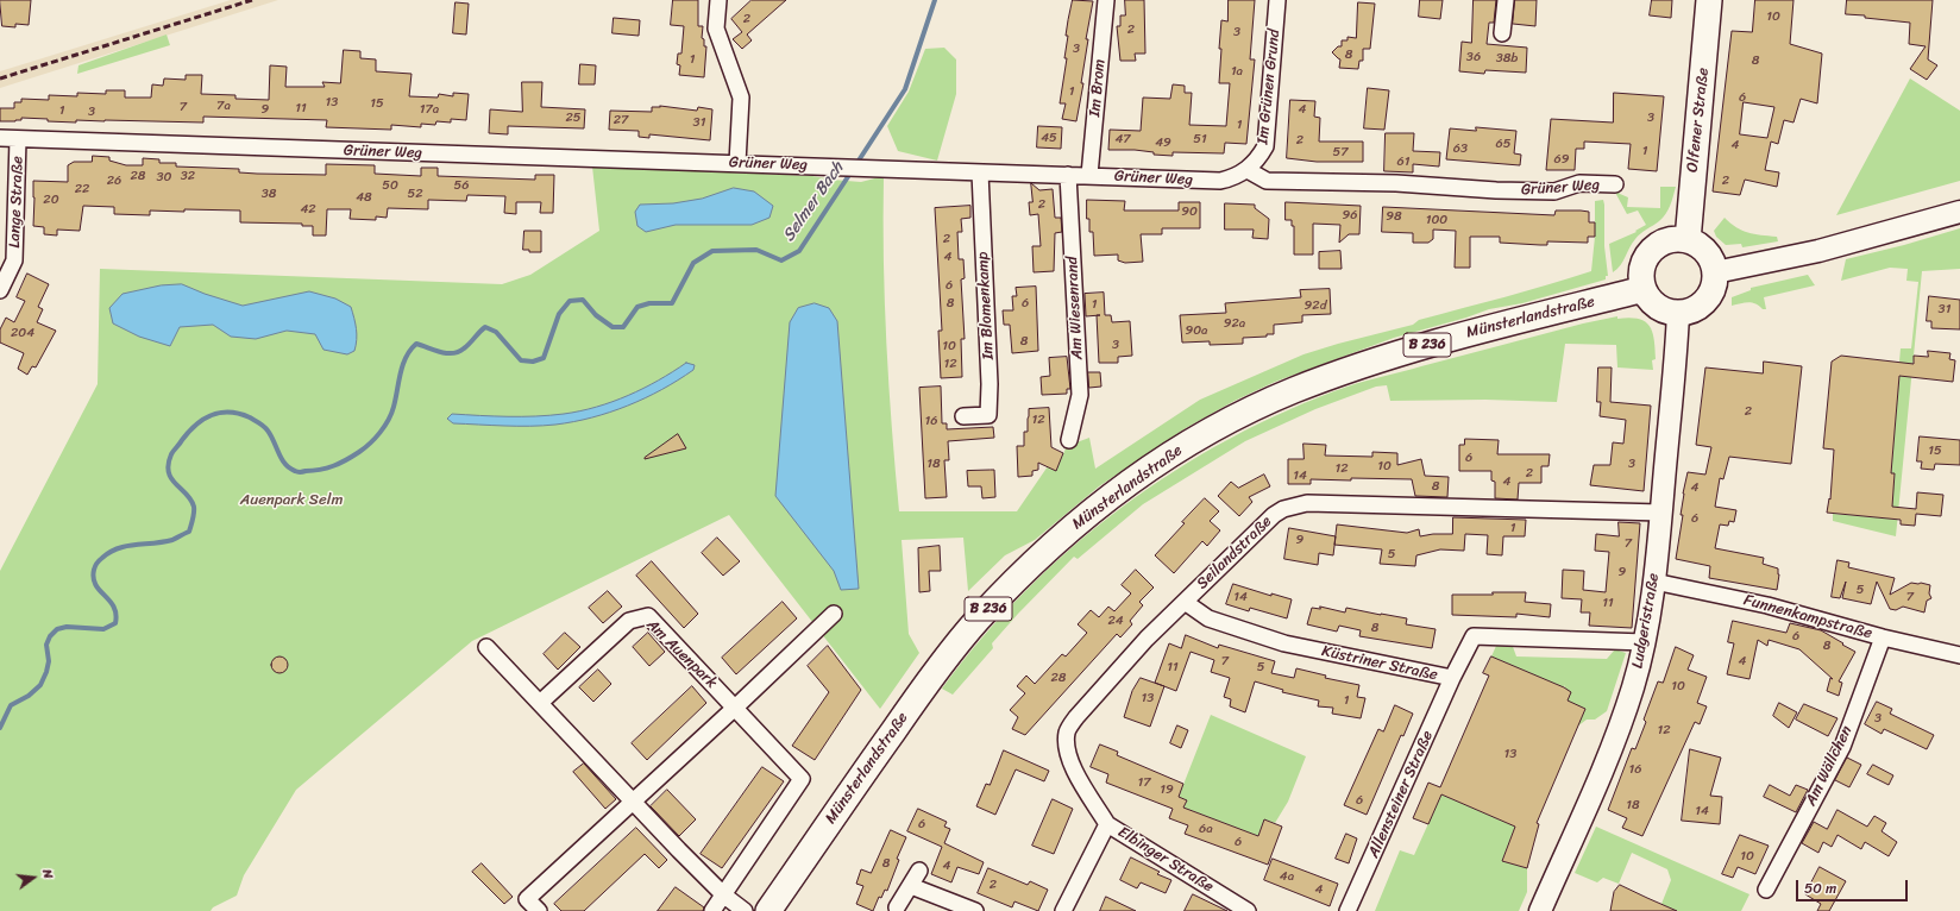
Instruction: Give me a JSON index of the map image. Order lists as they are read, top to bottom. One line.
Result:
{"streets":{"main road":["Olfener Straße","Münsterlandstraße","B 236"],"street":["Im Grünen Grund","Im Brom","Grüner Weg","Lange Straße","Im Blomenkamp","Am Wiesenrand","Seilandstraße","Funnenkampstraße","Ludgeristraße","Am Auenpark","Küstriner Straße","Am Wällchen","Allensteiner Straße","Elbinger Straße"]},"crossings":[["Im Grünen Grund","Grüner Weg"],["Im Brom","Grüner Weg"],["Olfener Straße","Münsterlandstraße"],["Olfener Straße","Ludgeristraße"],["Grüner Weg","Lange Straße"],["Grüner Weg","Im Blomenkamp"],["Grüner Weg","Am Wiesenrand"],["Münsterlandstraße","Ludgeristraße"],["Seilandstraße","Ludgeristraße"],["Seilandstraße","Küstriner Straße"],["Seilandstraße","Elbinger Straße"],["Funnenkampstraße","Ludgeristraße"],["Funnenkampstraße","Am Wällchen"],["Ludgeristraße","Küstriner Straße"],["Küstriner Straße","Allensteiner Straße"]],"water":["Selmer Bach"],"parks":["Auenpark Selm"],"house_numbers":["10","2","2","3","3","8","36","38b","1","8","1a","1","6","13","15","7a","7","11","9","17a","4","1","3","25","3","27","31","1","45","47","51","2","49","65","4","63","1","57","69","61","28","32","30","26","2","50","56","22","38","52","48","20","2","42","90","96","98","100","2","4","6","8","6","1","92d","31","92a","90a","204","8","3","10","12","2","12","16","15","6","18","3","10","12","2","14","4","8","4","6","1","9","7","5","9","5","14","7","11","24","8","6","8","7","4","11","5","28","10","13","1","3","12","13","16","17","19","6","18","14","6","6a","6","10","8","4","4a","2","4"],"scale_bar":"50 m","north":"right"}
